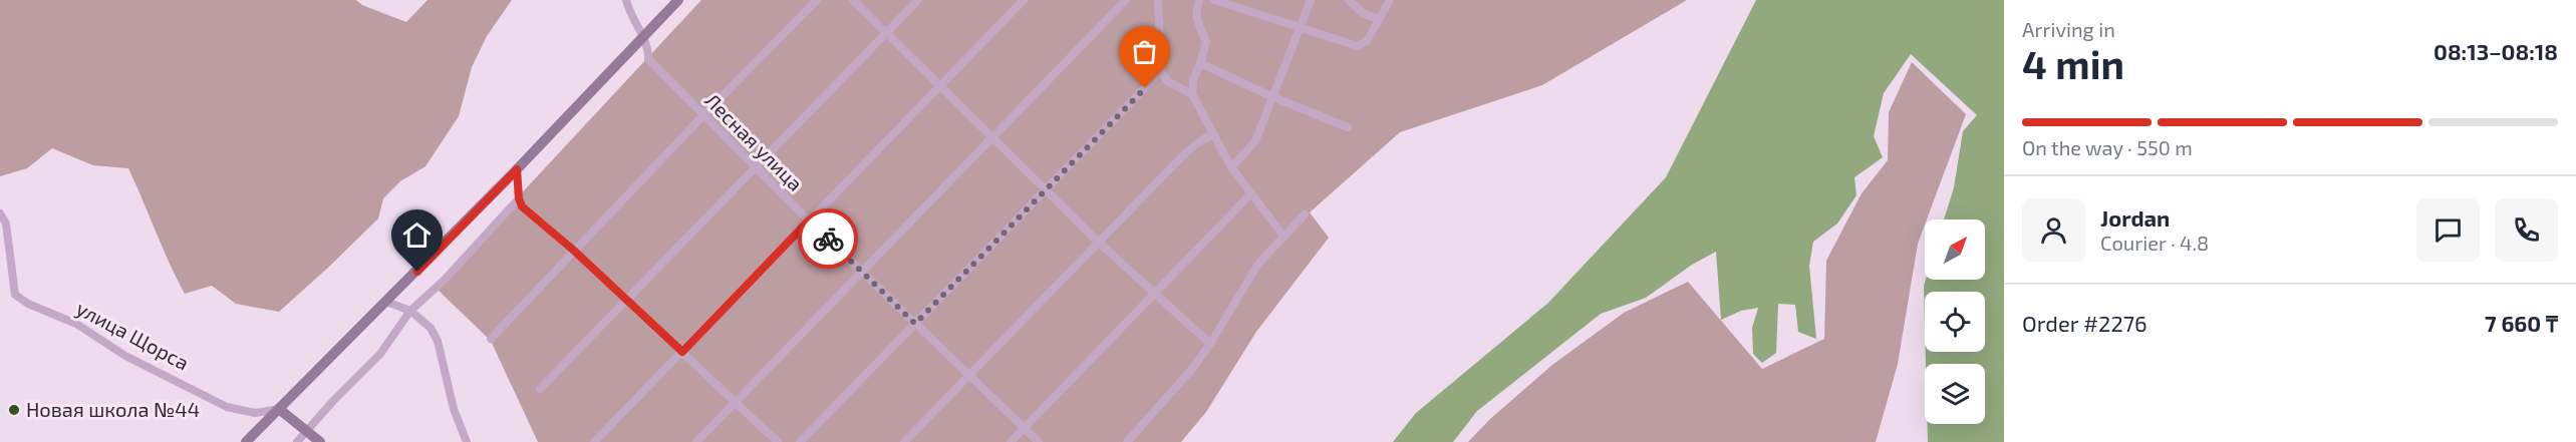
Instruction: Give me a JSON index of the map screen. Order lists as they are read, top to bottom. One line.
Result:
{"streets":{"street":["Лесная улица","улица Щорса"]},"places":["Новая школа №44"],"north":"top right","page":{"heading":["4 min","Arriving in","08:13–08:18"],"panel":["Jordan","Courier · 4.8","Order #2276","7 660 ₸"],"bar":"On the way · 550 m"}}
